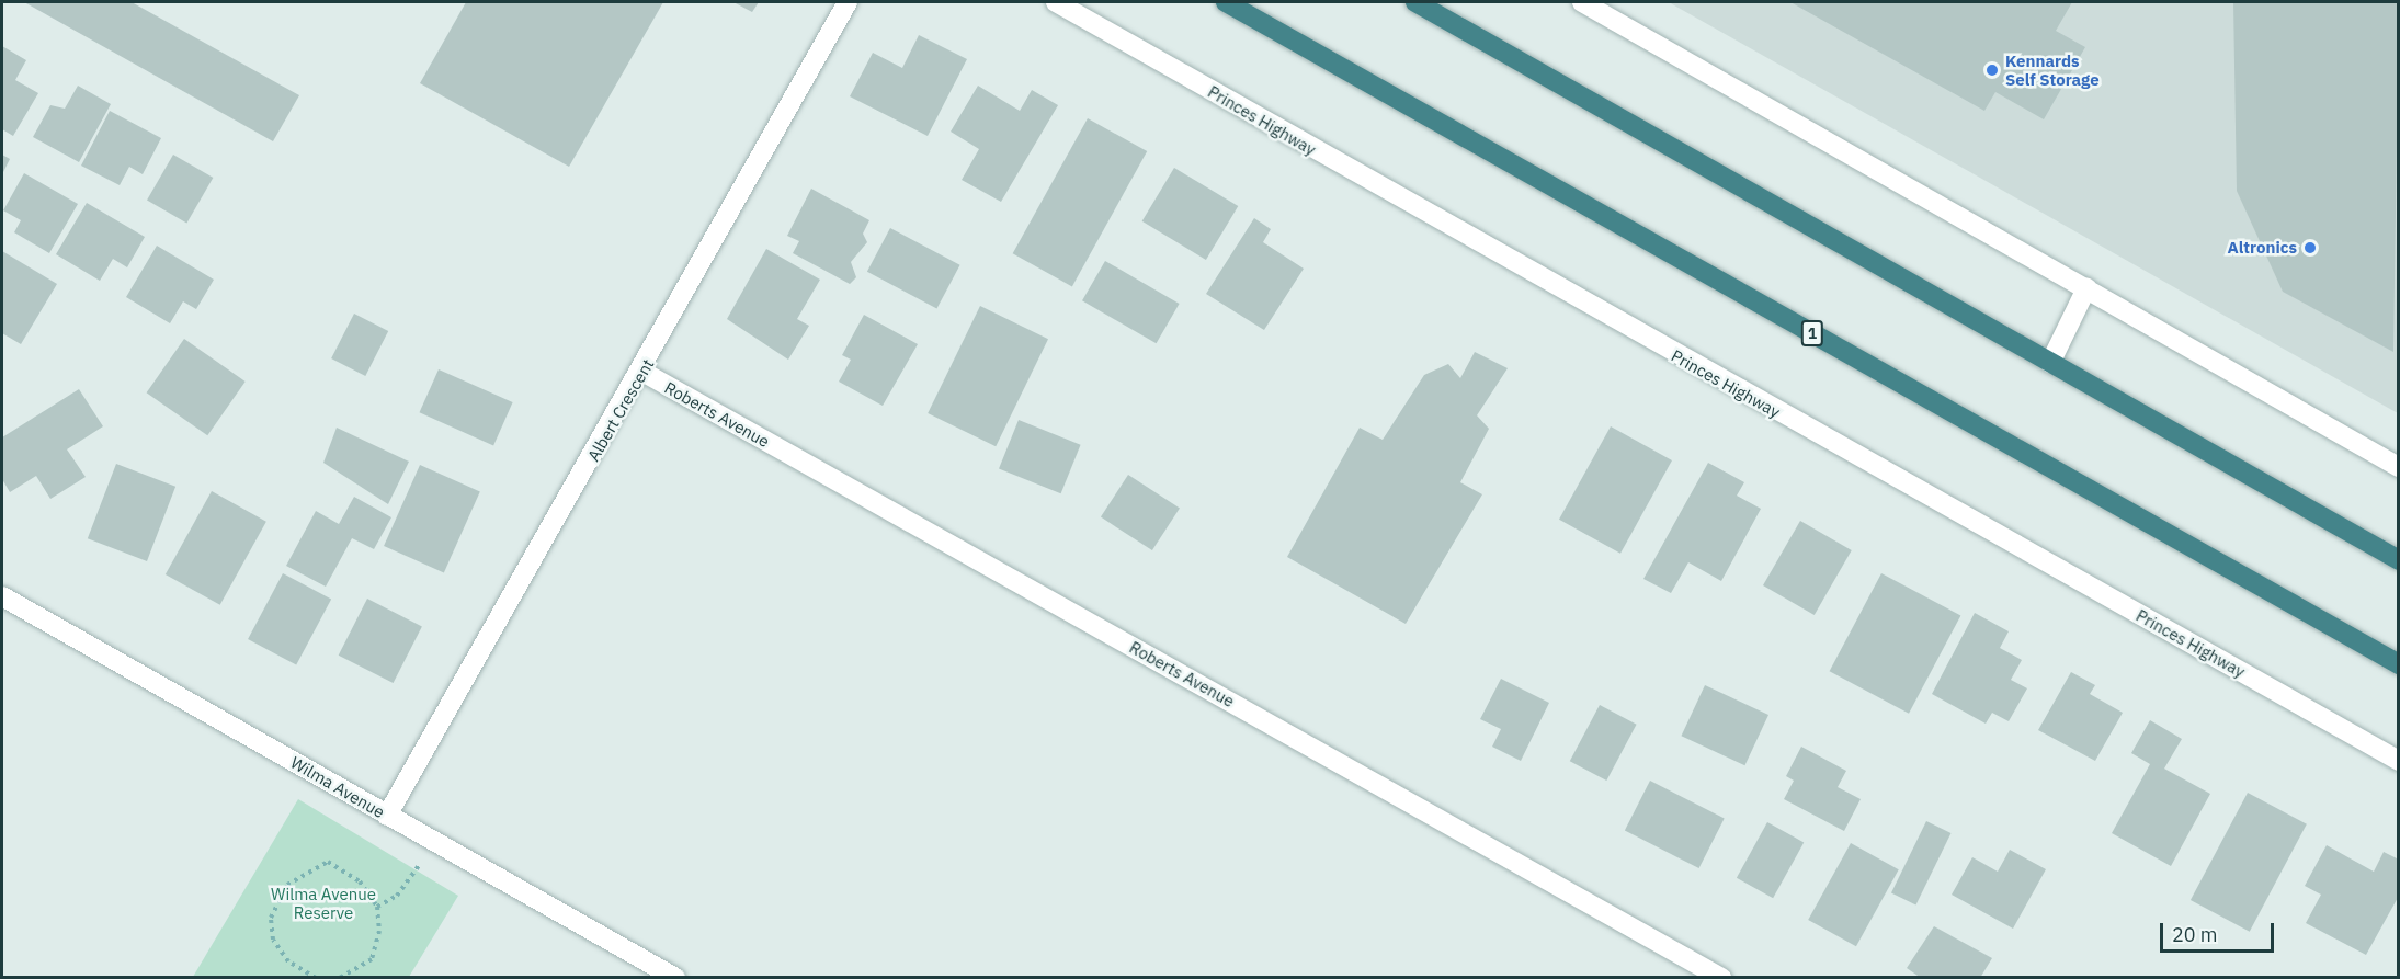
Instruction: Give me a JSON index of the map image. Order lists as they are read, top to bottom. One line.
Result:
{"streets":{"highway":["1"],"street":["Princes Highway","Albert Crescent","Roberts Avenue","Wilma Avenue"]},"crossings":[["Albert Crescent","Roberts Avenue"],["Albert Crescent","Wilma Avenue"]],"parks":["Wilma Avenue Reserve"],"places":["Kennards Self Storage","Altronics"],"scale_bar":"20 m"}
